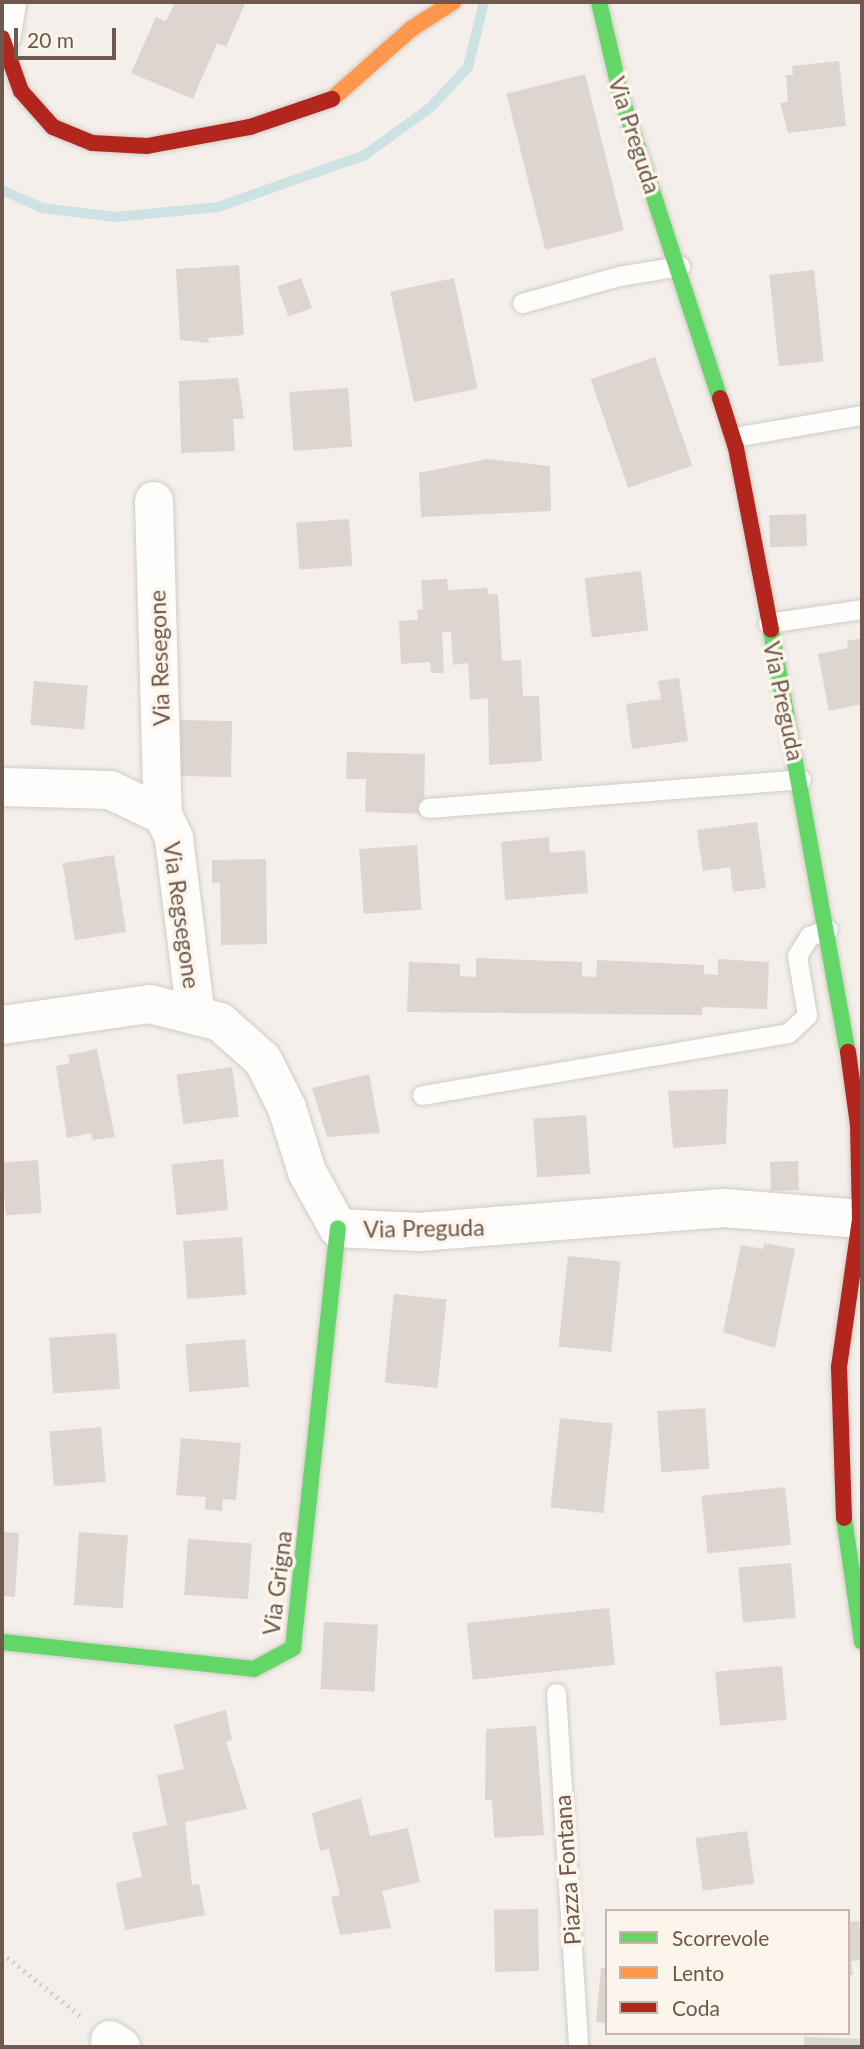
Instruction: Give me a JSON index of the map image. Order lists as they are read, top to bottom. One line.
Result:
{"streets":{"street":["Via Preguda","Via Resegone","Via Regsegone","Via Grigna"],"lane":["Piazza Fontana"]},"crossings":[["Via Preguda","Via Regsegone"],["Via Preguda","Via Grigna"],["Via Resegone","Via Regsegone"]],"legend":["Scorrevole","Lento","Coda"],"scale_bar":"20 m"}
